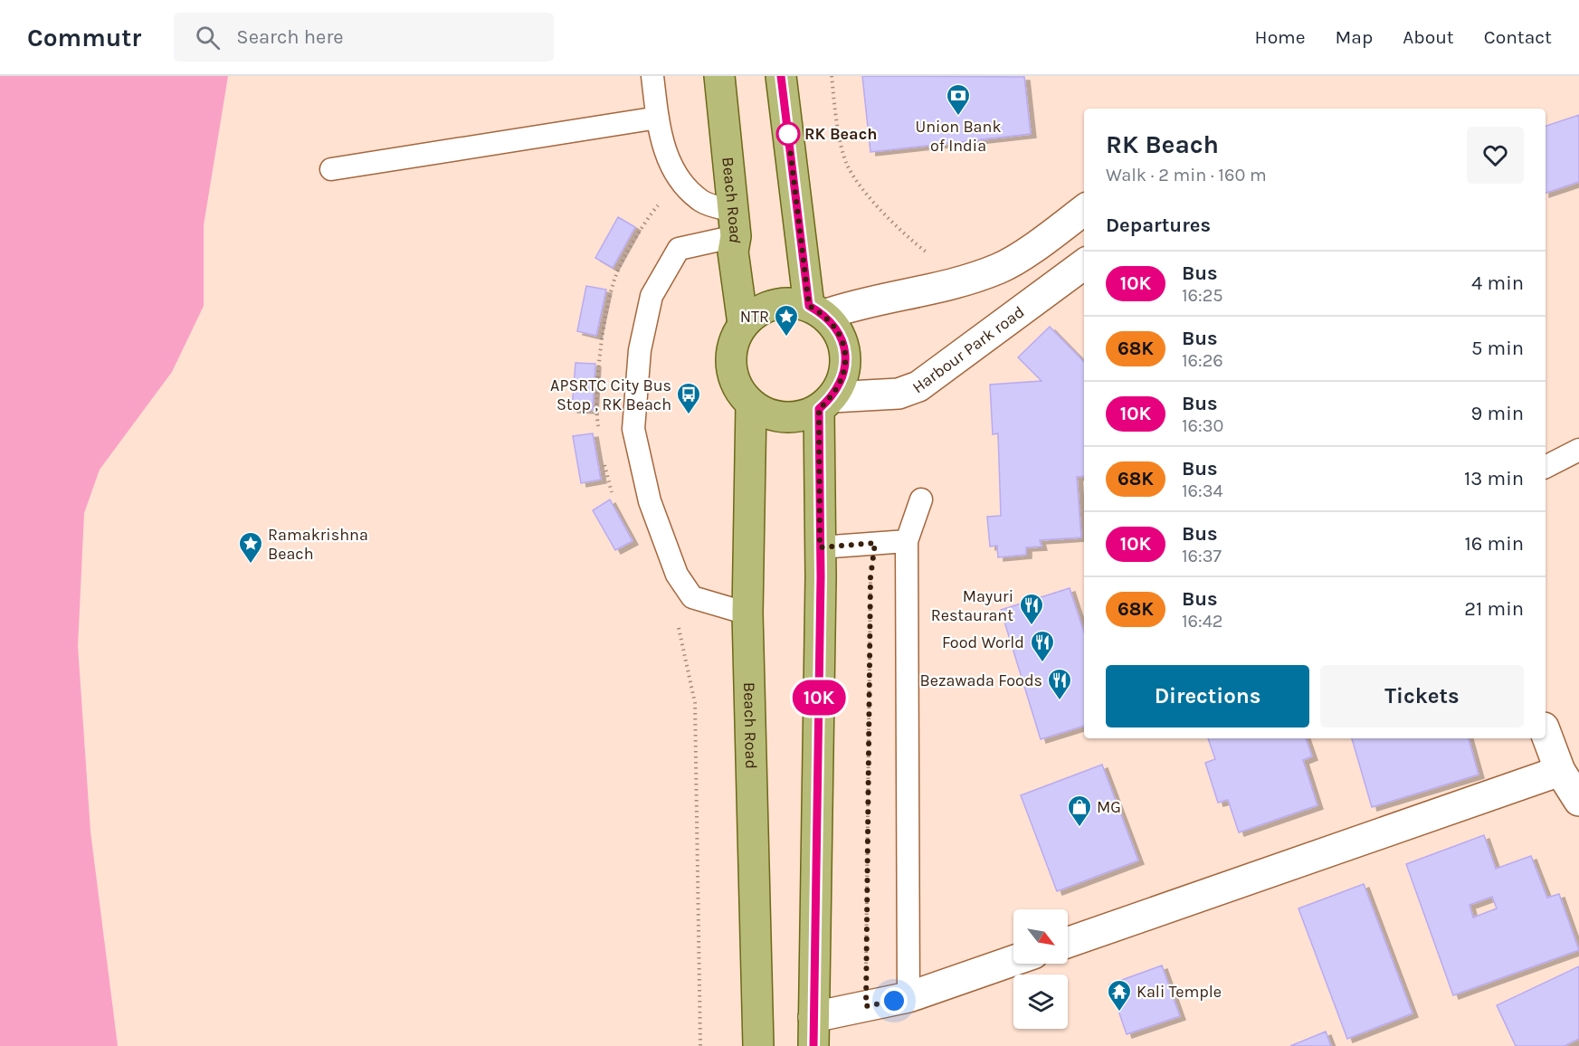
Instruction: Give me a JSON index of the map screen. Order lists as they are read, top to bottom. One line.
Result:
{"streets":{"main road":["Beach Road"],"street":["Harbour Park road"]},"crossings":[["Beach Road","Harbour Park road"]],"places":{"bank":["Union Bank of India"],"other":["RK Beach"],"place":["NTR","Ramakrishna Beach"],"bus stop":["APSRTC City Bus Stop , RK Beach"],"restaurant":["Mayuri Restaurant","Food World","Bezawada Foods"],"shop":["MG"],"temple":["Kali Temple"]},"lines":["bus line 10K"],"north":"bottom right","page":{"header":"Commutr","search":"Search here","nav":["Home","Map","About","Contact"],"on_map":"10K","heading":[["RK Beach","Walk · 2 min · 160 m"],"Departures"],"list":[{"mark":"10K","name":"Bus","note":"16:25","value":"4 min"},{"mark":"68K","name":"Bus","note":"16:26","value":"5 min"},{"mark":"10K","name":"Bus","note":"16:30","value":"9 min"},{"mark":"68K","name":"Bus","note":"16:34","value":"13 min"},{"mark":"10K","name":"Bus","note":"16:37","value":"16 min"},{"mark":"68K","name":"Bus","note":"16:42","value":"21 min"}],"buttons":["Directions","Tickets"]}}
